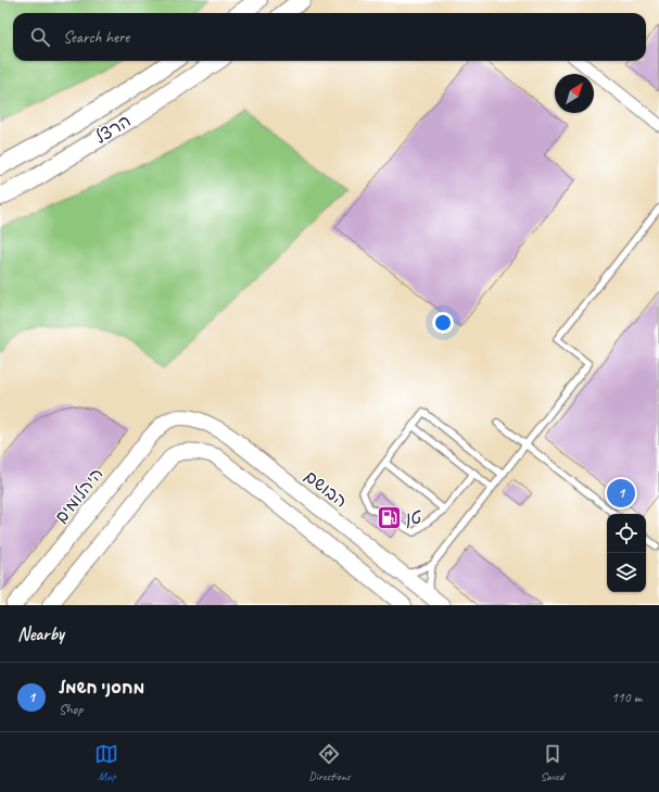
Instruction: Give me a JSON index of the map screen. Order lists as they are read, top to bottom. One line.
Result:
{"streets":{"main road":["הרצל"],"street":["הבושם","היהלומים"]},"crossings":[["הבושם","היהלומים"]],"places":{"fuel station":["טן"]},"north":"top right","page":{"search":"Search here","pins":"1","heading":"Nearby","list":[{"mark":"1","name":"מחסני חשמל","note":"Shop","value":"110 m"}],"nav":["Map","Directions","Saved"]}}
